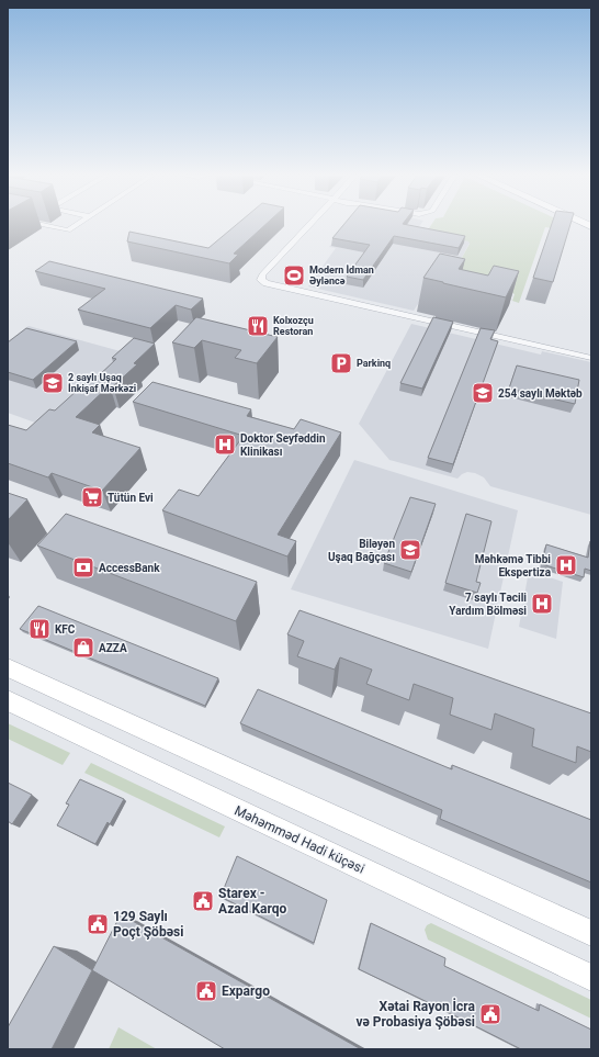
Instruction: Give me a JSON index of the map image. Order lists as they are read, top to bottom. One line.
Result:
{"streets":{"street":["Məhəmməd Hadi küçəsi"]},"places":{"sports":["Modern İdman Əyləncə"],"restaurant":["Kolxozçu Restoran","KFC"],"parking":["Parkinq"],"school or university":["2 saylı Uşaq İnkişaf Mərkəzi","254 saylı Məktəb","Biləyən Uşaq Bağçası"],"hospital":["Doktor Seyfәddin Klinikası","Məhkəmə Tibbi Ekspertiza","7 saylı Təcili Yardım Bölməsi"],"supermarket":["Tütün Evi"],"bank":["AccessBank"],"shop":["AZZA"],"public building":["Starex - Azad Karqo","129 Saylı Poçt Şöbəsi","Expargo","Xətai Rayon İcra və Probasiya Şöbəsi"]}}
